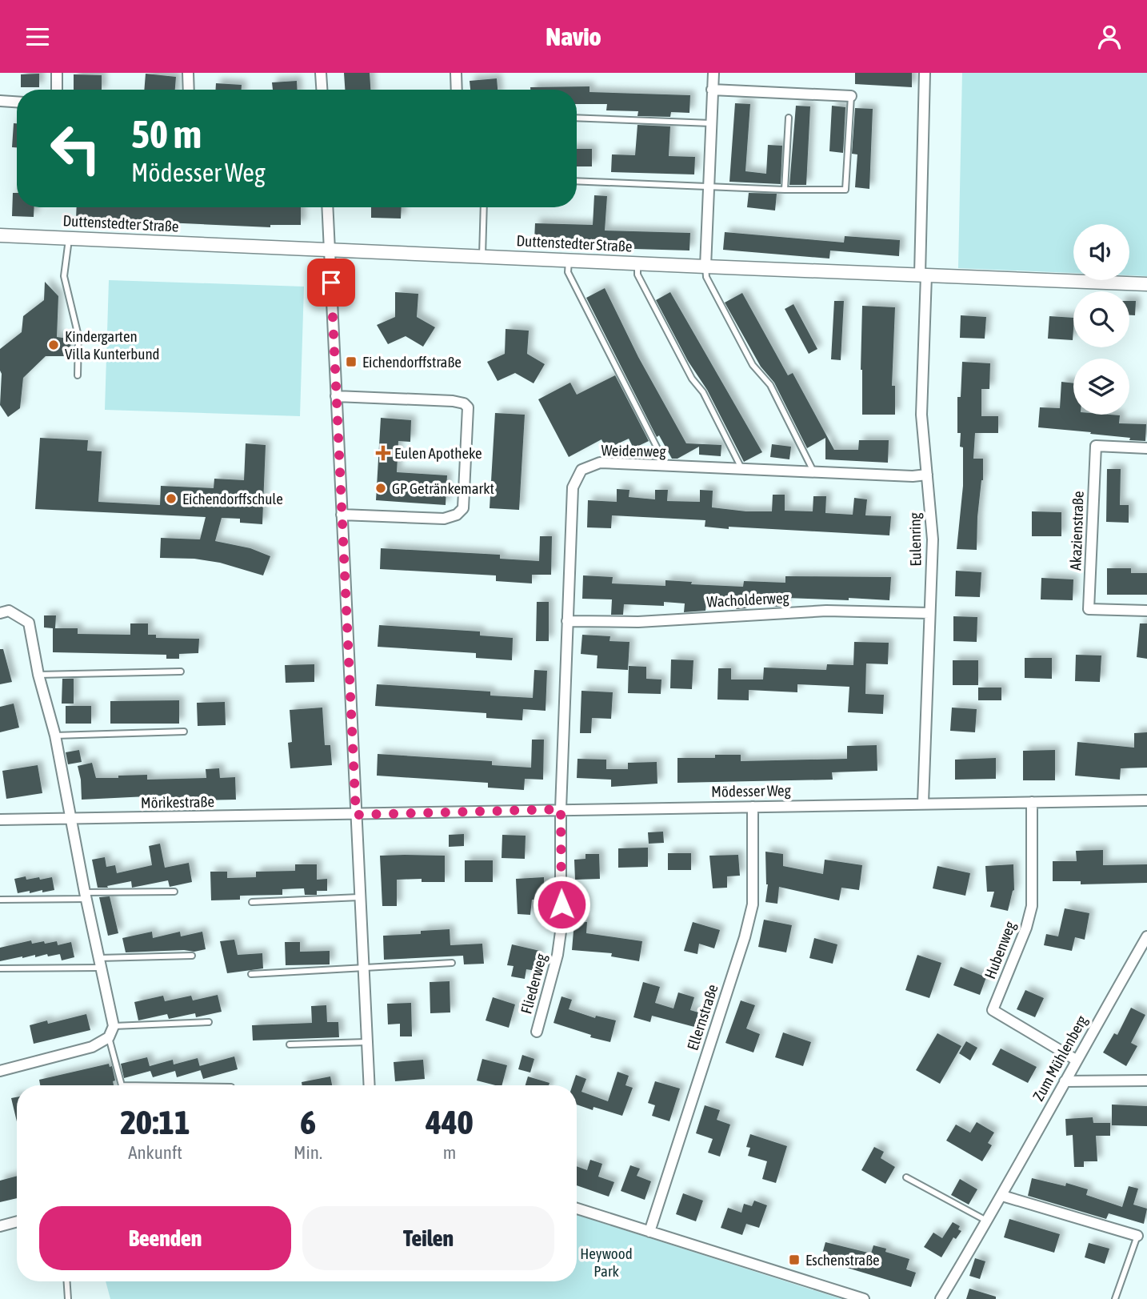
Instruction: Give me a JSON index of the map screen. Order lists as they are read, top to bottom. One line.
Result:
{"streets":{"street":["Duttenstedter Straße","Weidenweg","Akazienstraße","Eulenring","Wacholderweg","Mödesser Weg","Mörikestraße","Hubenweg","Fliederweg","Ellernstraße","Zum Mühlenberg"]},"crossings":[["Duttenstedter Straße","Eulenring"],["Weidenweg","Eulenring"],["Weidenweg","Wacholderweg"],["Weidenweg","Mödesser Weg"],["Weidenweg","Fliederweg"],["Eulenring","Wacholderweg"],["Eulenring","Mödesser Weg"],["Mödesser Weg","Mörikestraße"],["Mödesser Weg","Hubenweg"],["Mödesser Weg","Fliederweg"],["Mödesser Weg","Ellernstraße"],["Hubenweg","Zum Mühlenberg"]],"parks":["Heywood Park"],"places":{"other":["Kindergarten Villa Kunterbund","GP Getränkemarkt","Eichendorffschule"],"transit":["Eichendorffstraße","Eschenstraße"],"health":["Eulen Apotheke"]},"page":{"header":"Navio","turn":["50 m","Mödesser Weg"],"eta":["20:11","Ankunft","6","Min.","440","m"],"buttons":["Beenden","Teilen"]}}
